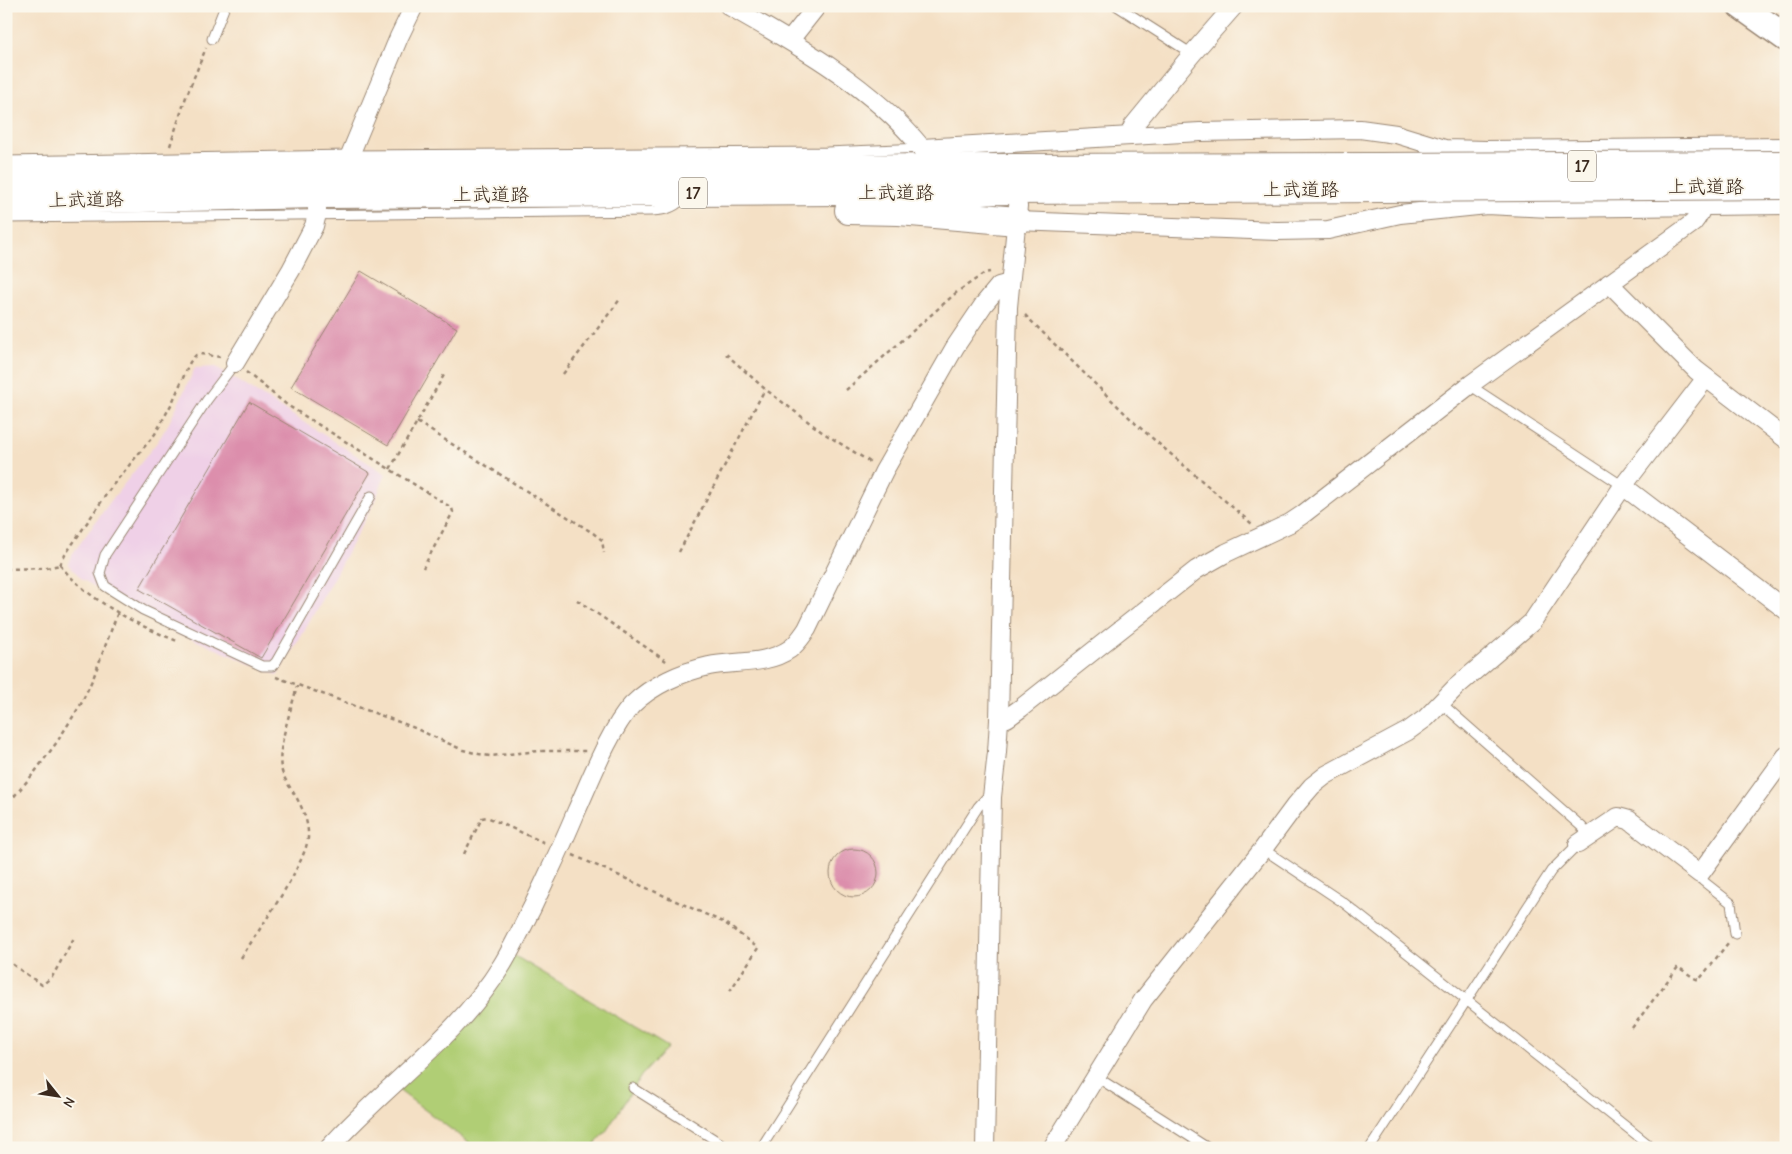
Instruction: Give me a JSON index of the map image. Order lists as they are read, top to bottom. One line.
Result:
{"streets":{"highway":["17","上武道路"]},"north":"bottom right"}
